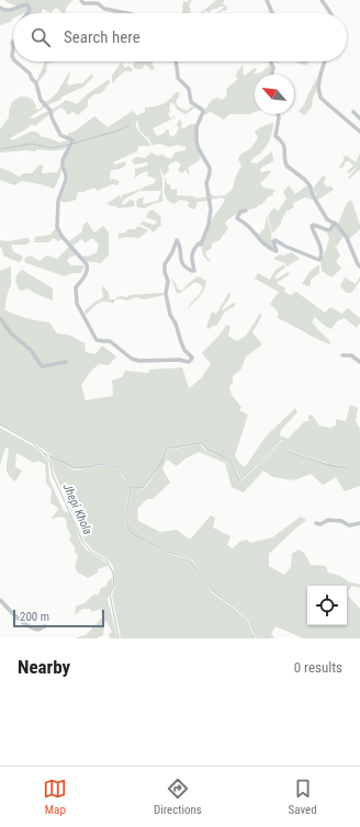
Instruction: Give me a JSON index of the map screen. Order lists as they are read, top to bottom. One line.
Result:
{"water":["Jhepi Khola"],"scale_bar":"200 m","north":"top left","page":{"search":"Search here","scale":"200 m","heading":["Nearby","0 results"],"nav":["Map","Directions","Saved"]}}
